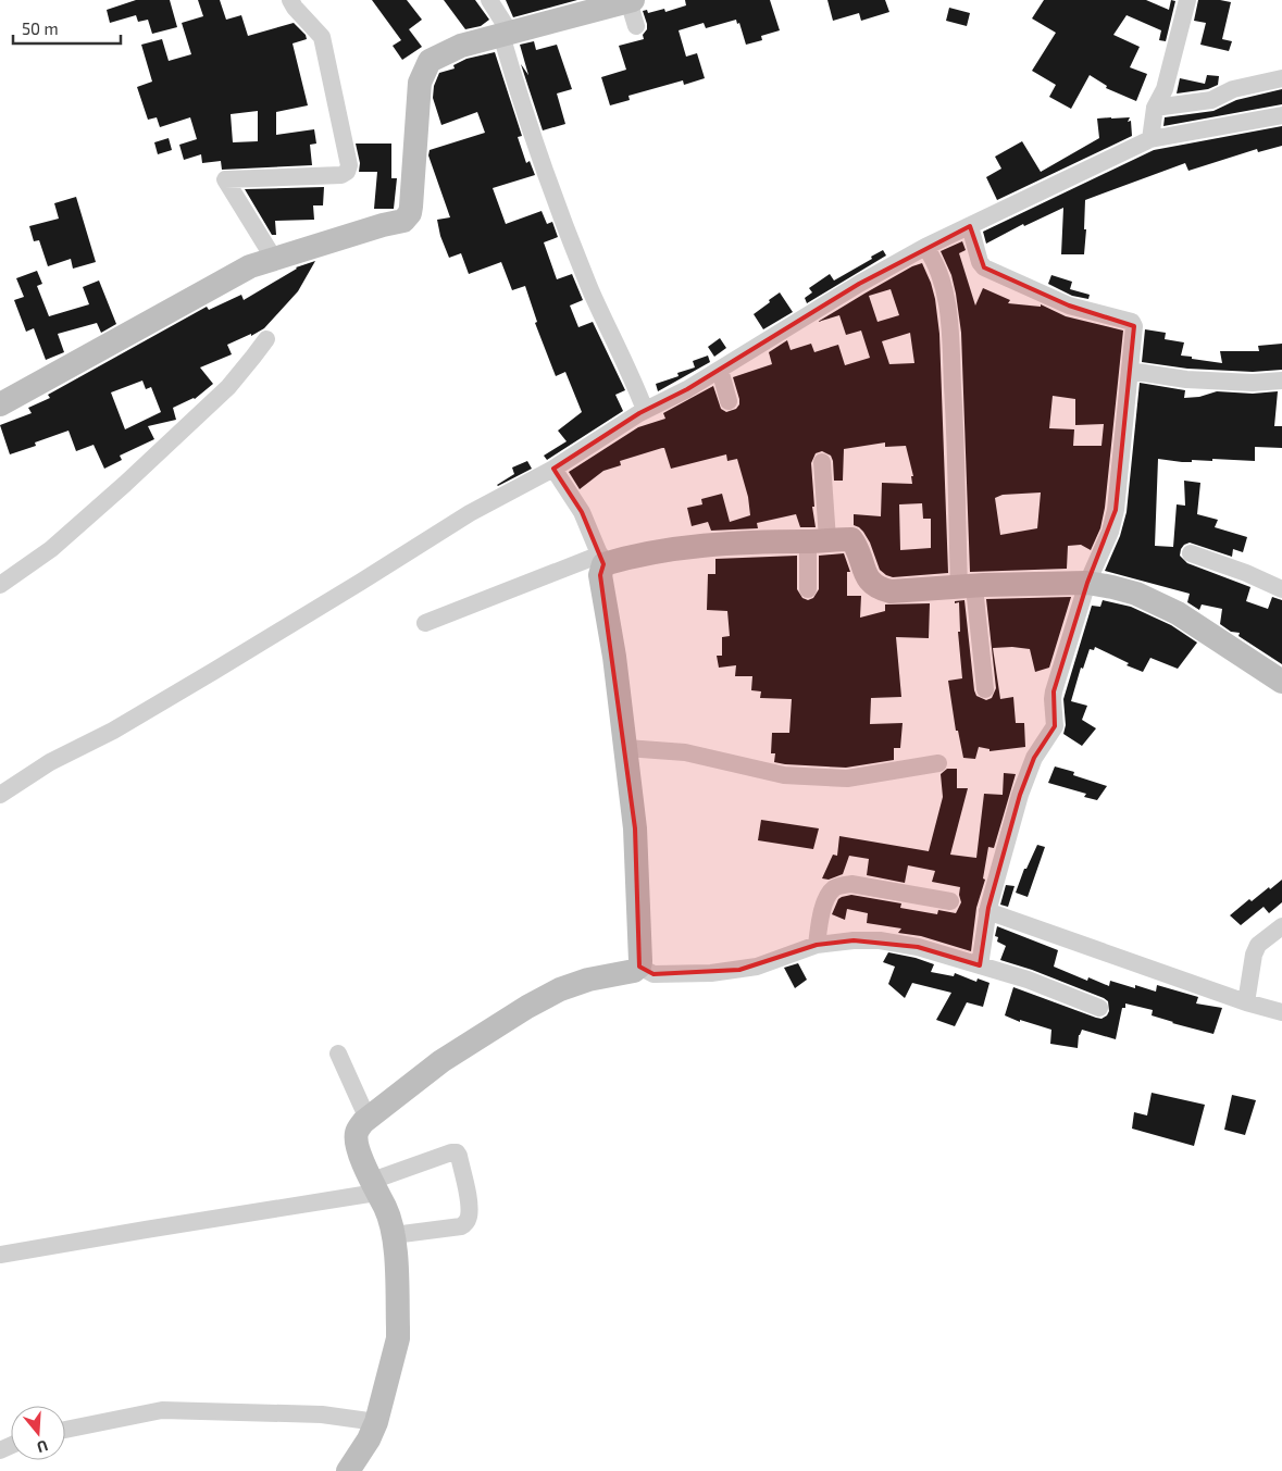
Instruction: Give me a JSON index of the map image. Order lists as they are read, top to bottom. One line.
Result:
{"scale_bar":"50 m","north":"bottom"}
